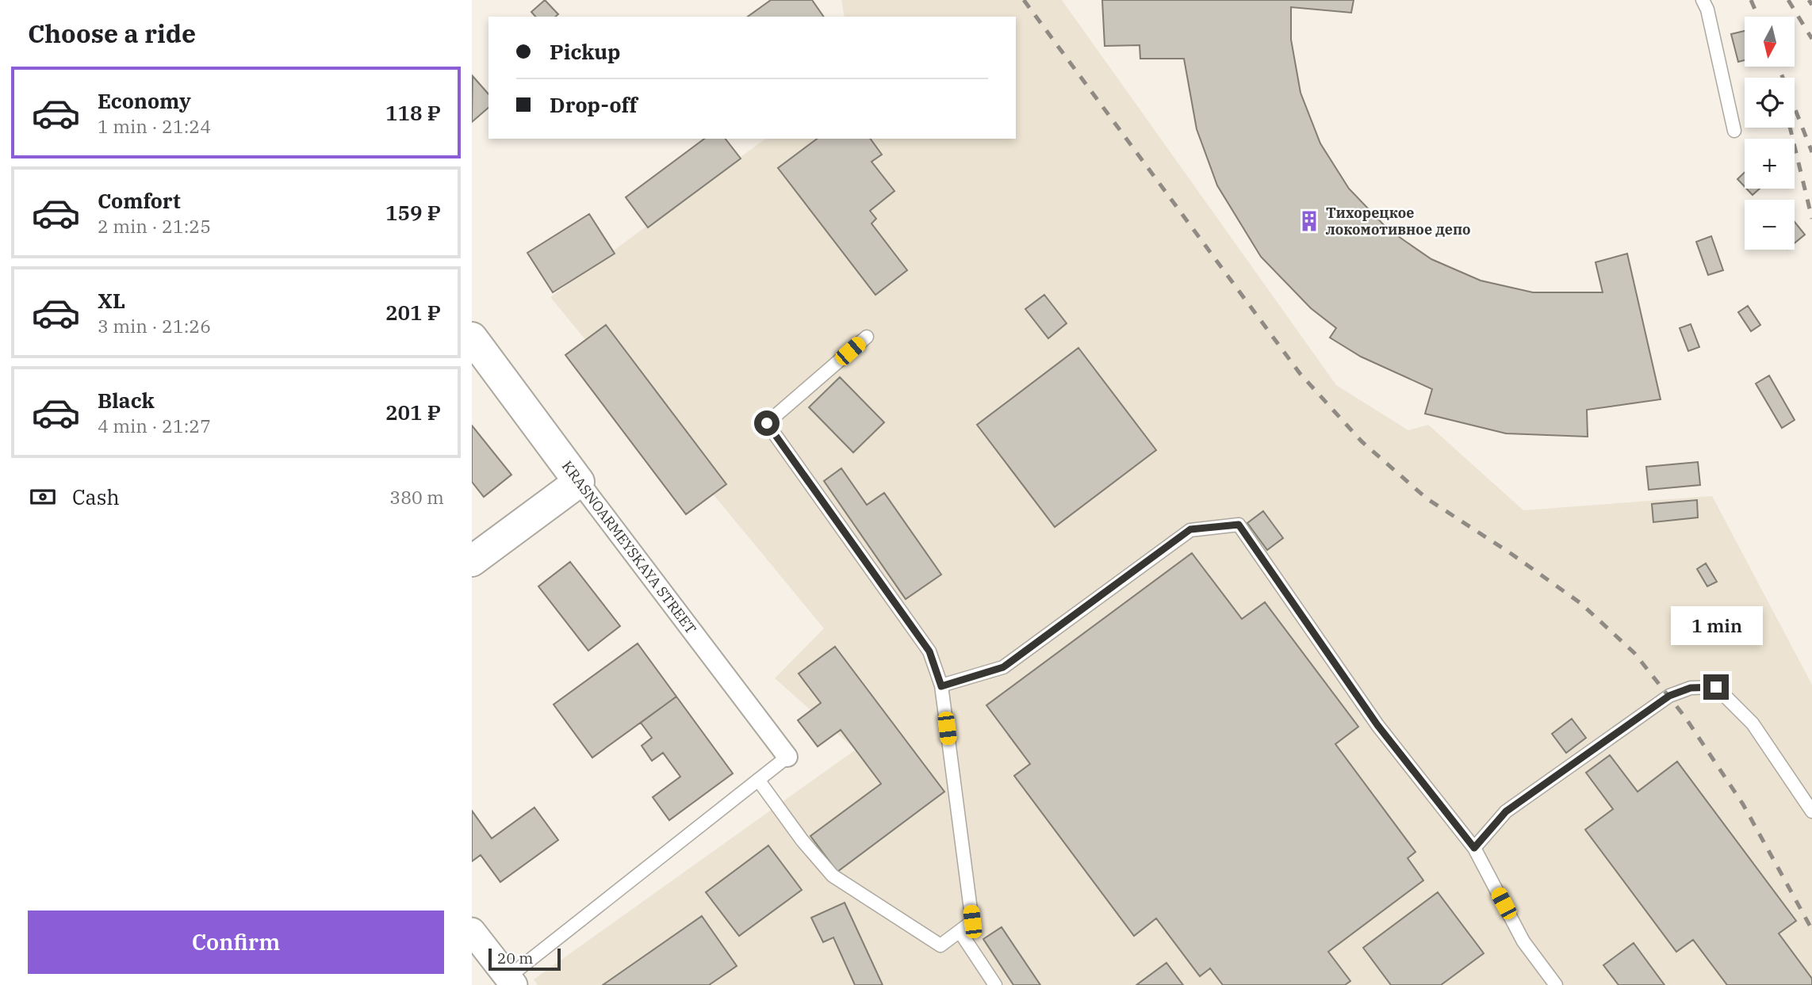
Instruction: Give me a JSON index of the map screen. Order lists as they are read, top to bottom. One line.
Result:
{"streets":{"street":["KRASNOARMEYSKAYA STREET"]},"places":{"building":["Тихорецкое локомотивное депо"]},"scale_bar":"20 m","north":"bottom","page":{"heading":"Choose a ride","map_buttons":["+","−"],"banner":["Pickup","Drop-off"],"list":[{"name":"Economy","note":"1 min · 21:24","value":"118 ₽"},{"name":"Comfort","note":"2 min · 21:25","value":"159 ₽"},{"name":"XL","note":"3 min · 21:26","value":"201 ₽"},{"name":"Black","note":"4 min · 21:27","value":"201 ₽"}],"pay":["Cash","380 m"],"bubble":"1 min","buttons":"Confirm","scale":"20 m"}}
